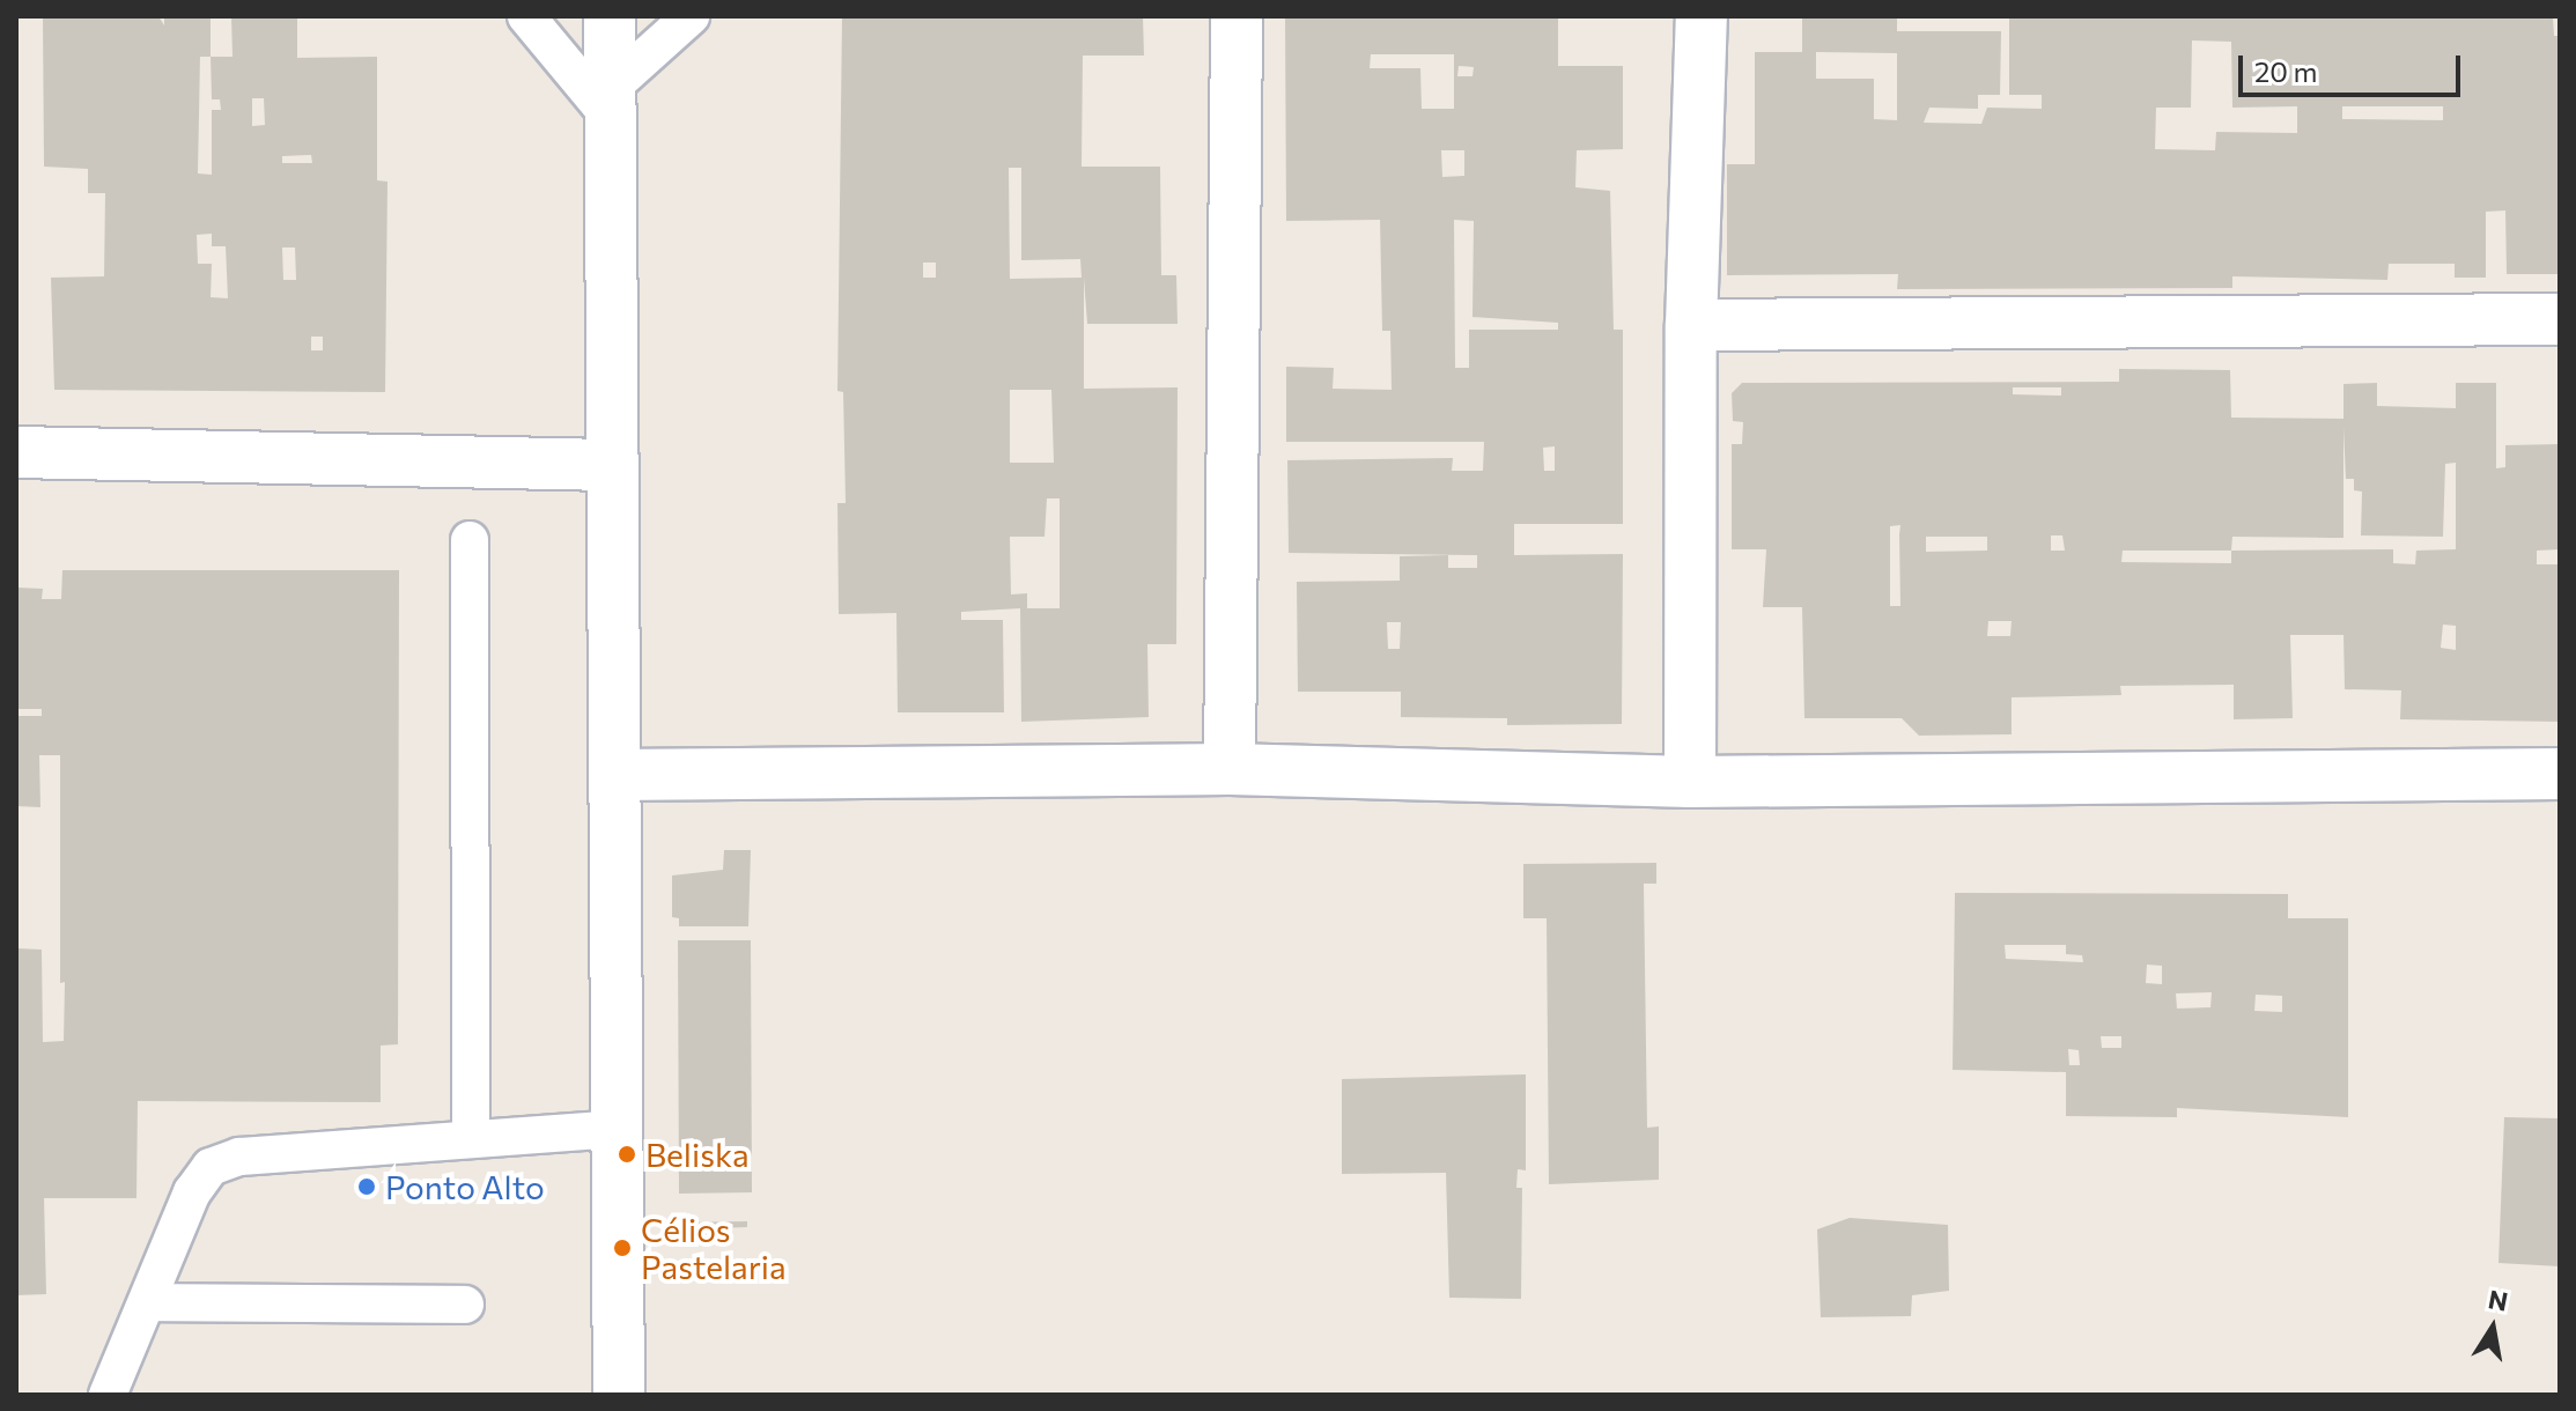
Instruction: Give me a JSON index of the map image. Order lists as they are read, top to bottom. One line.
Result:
{"places":["Beliska","Ponto Alto","Célios Pastelaria"],"scale_bar":"20 m","north":"top"}
